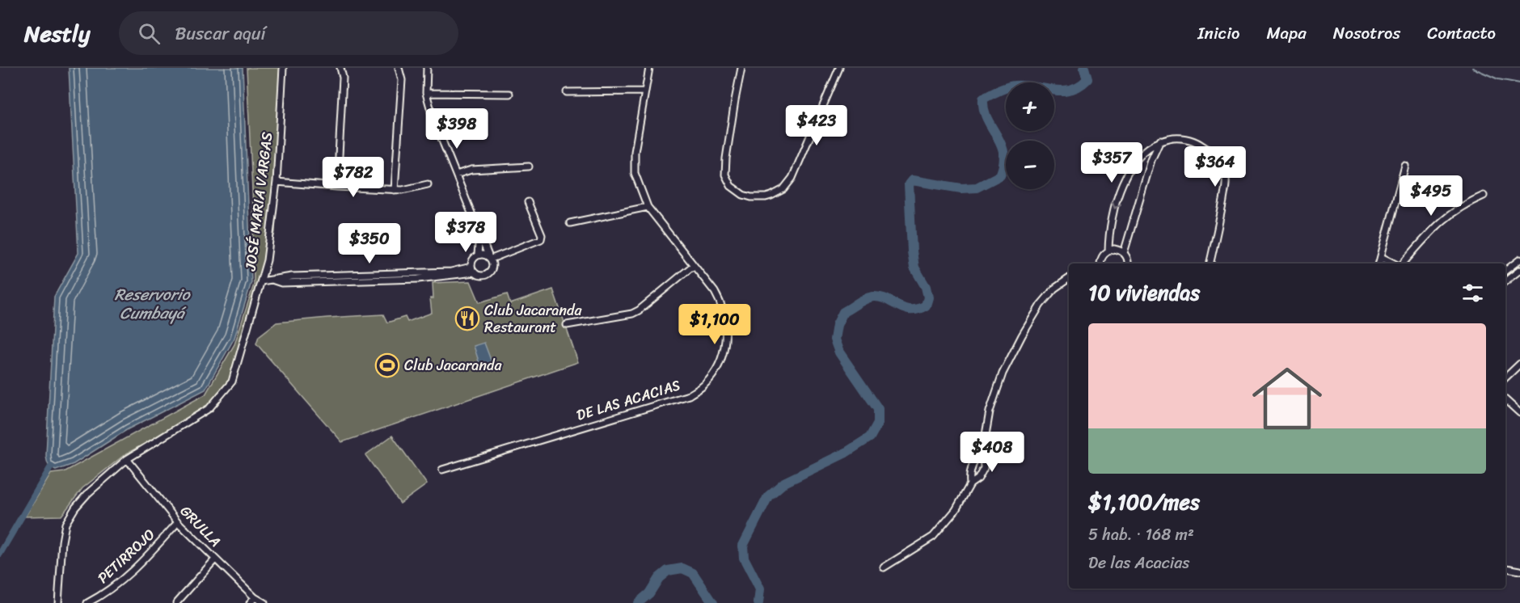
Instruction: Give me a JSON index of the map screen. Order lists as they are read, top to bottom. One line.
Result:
{"streets":{"street":["JOSÉ MARIA VARGAS","DE LAS ACACIAS","GRULLA","PETIRROJO"]},"crossings":[["JOSÉ MARIA VARGAS","GRULLA"],["GRULLA","PETIRROJO"]],"water":["Reservorio Cumbayá"],"places":{"restaurant":["Club Jacaranda Restaurant"],"sports":["Club Jacaranda"]},"page":{"header":"Nestly","search":"Buscar aquí","nav":["Inicio","Mapa","Nosotros","Contacto"],"map_buttons":["+","−"],"price":["$423","$398","$357","$364","$782","$495","$378","$350","$1,100","$408"],"heading":"10 viviendas","list":[{"name":"$1,100/mes","note":"5 hab. · 168 m² · De las Acacias"}]}}
